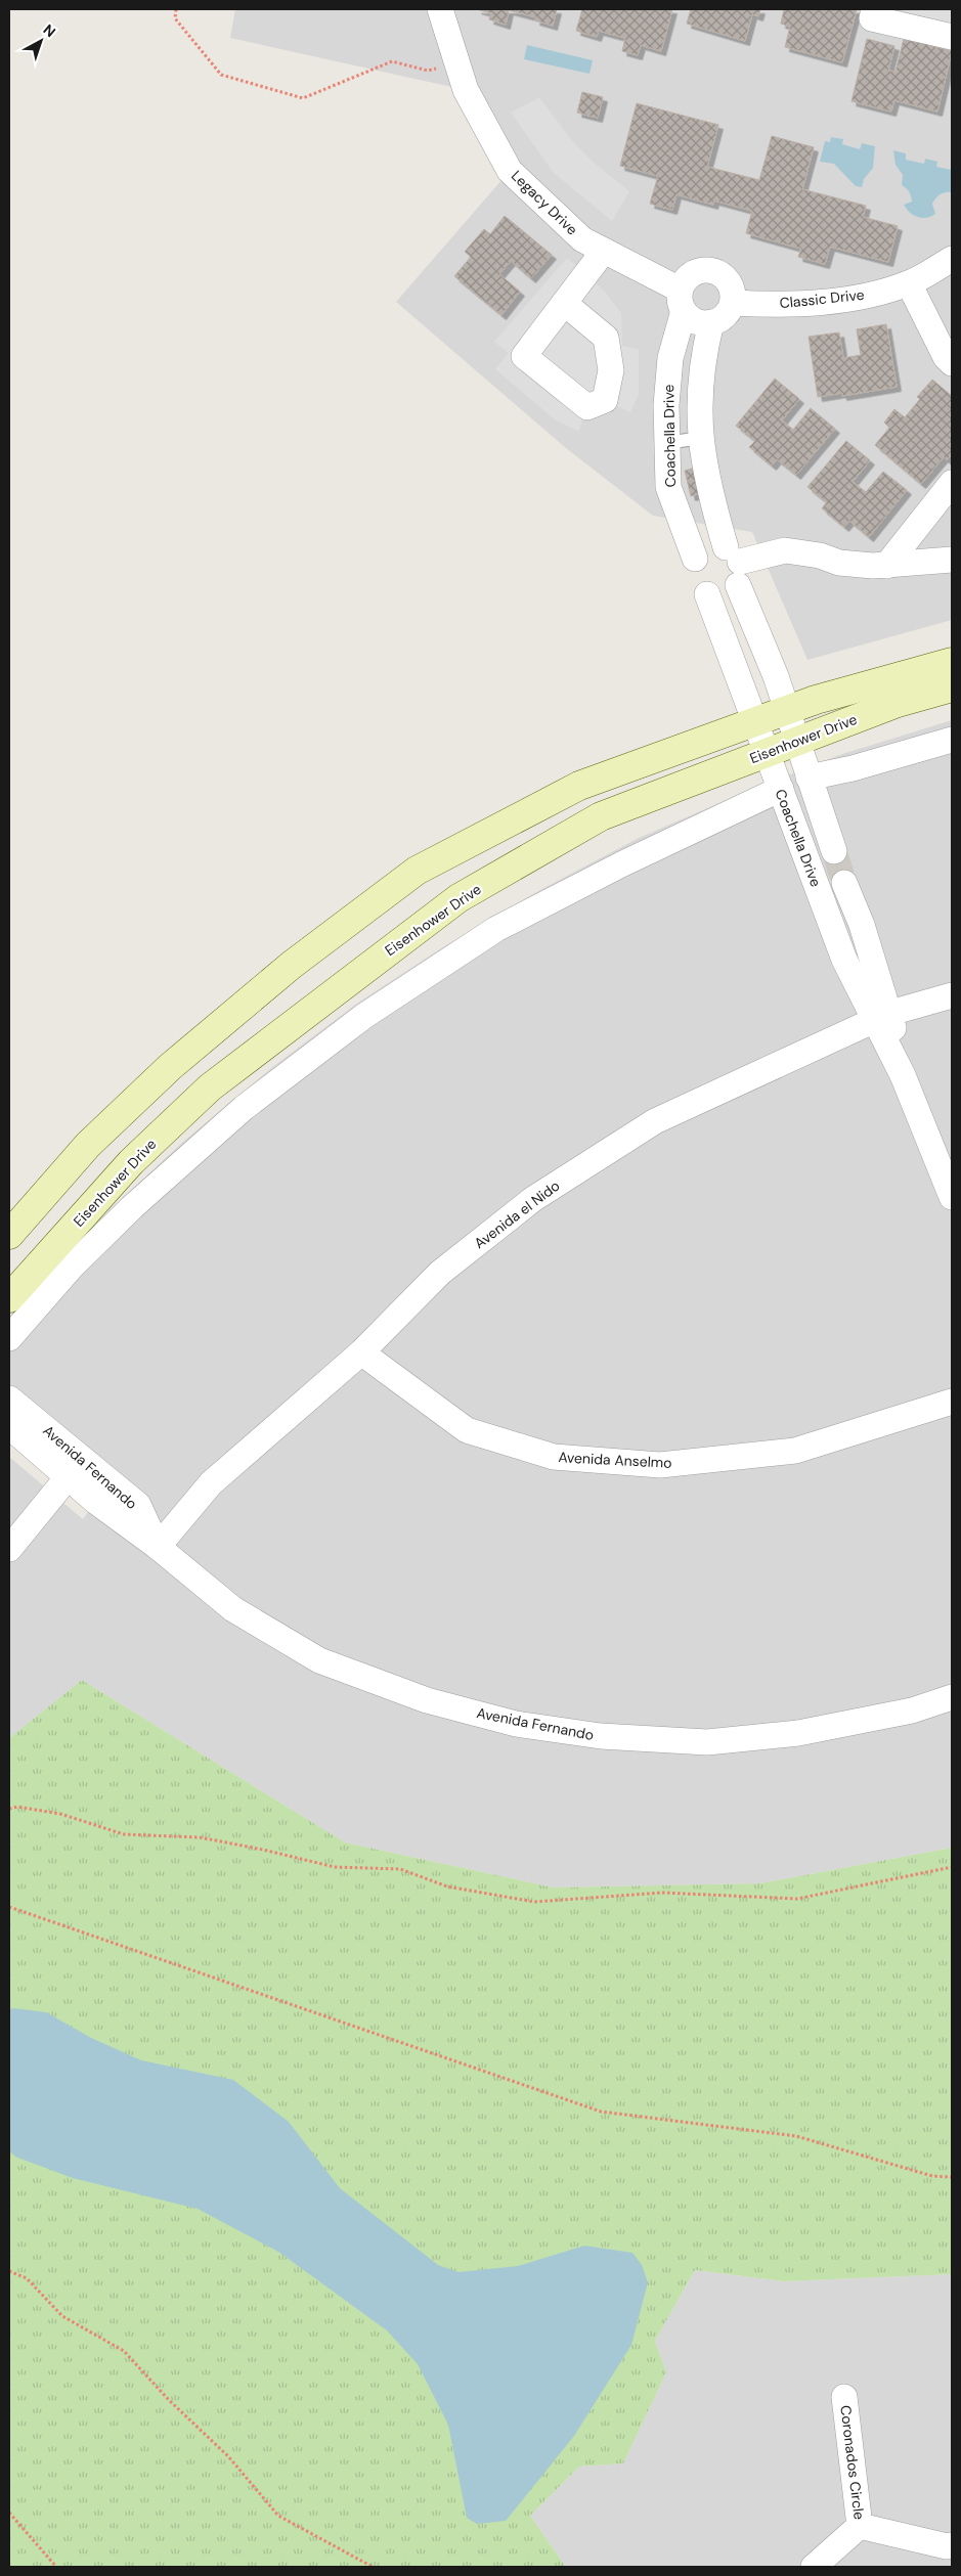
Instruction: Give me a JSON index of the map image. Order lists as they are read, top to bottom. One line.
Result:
{"streets":{"main road":["Eisenhower Drive"],"street":["Legacy Drive","Classic Drive","Coachella Drive","Avenida el Nido","Avenida Anselmo","Avenida Fernando","Coronados Circle"]},"crossings":[["Legacy Drive","Classic Drive"],["Legacy Drive","Coachella Drive"],["Classic Drive","Coachella Drive"],["Coachella Drive","Eisenhower Drive"],["Coachella Drive","Avenida el Nido"],["Avenida el Nido","Avenida Anselmo"],["Avenida el Nido","Avenida Fernando"]],"north":"top right"}
